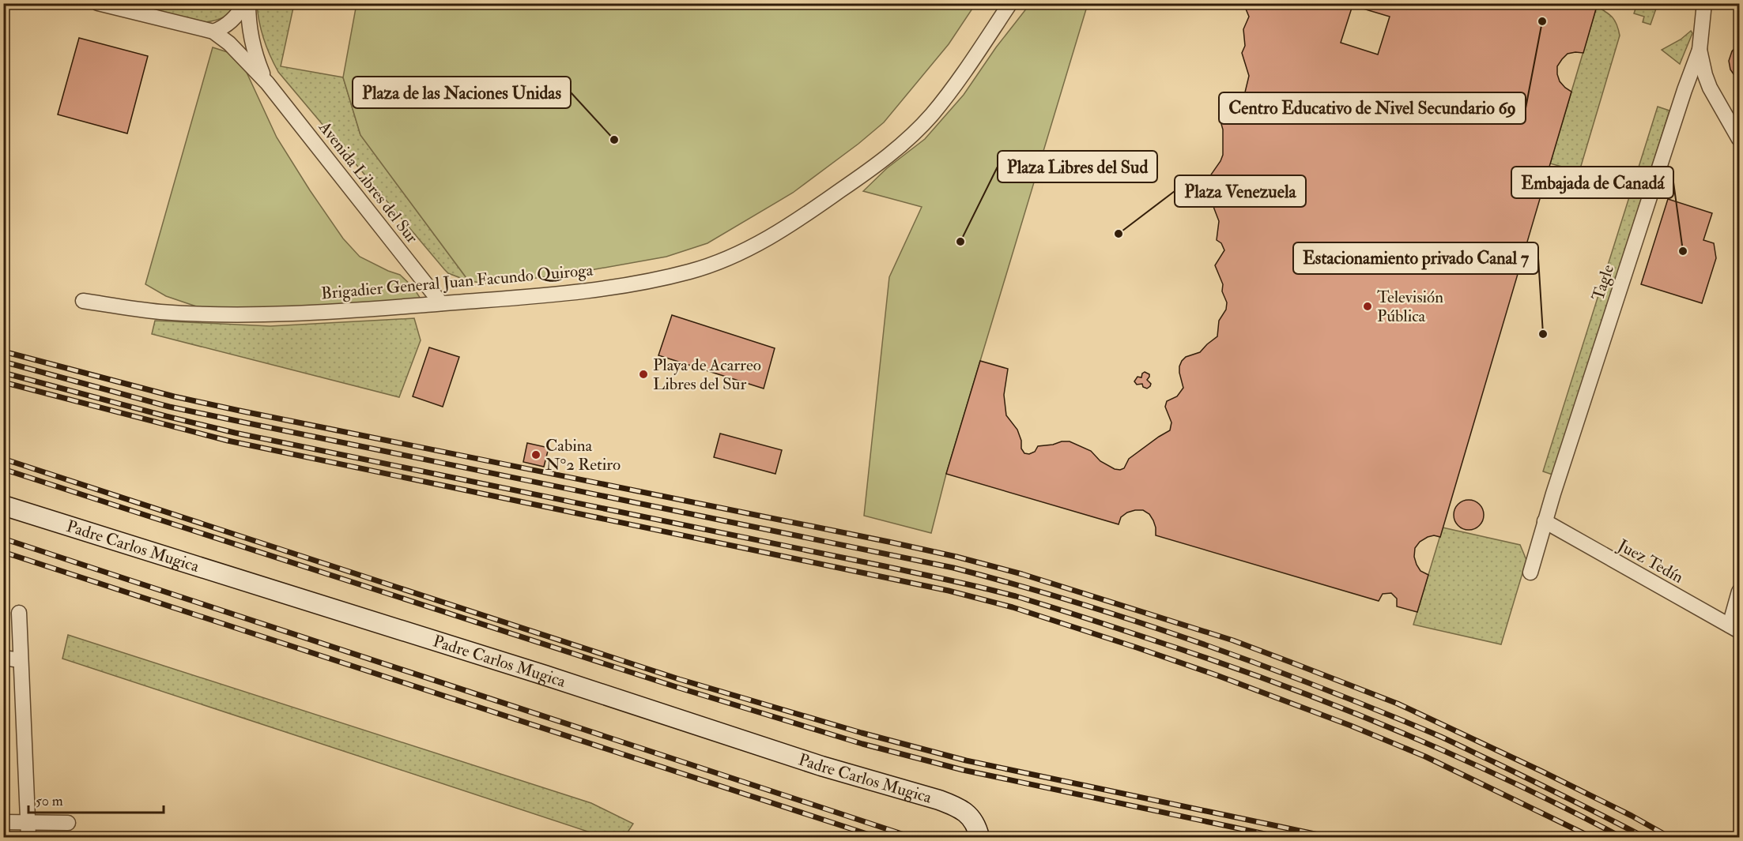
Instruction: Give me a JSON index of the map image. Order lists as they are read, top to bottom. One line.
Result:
{"streets":{"street":["Avenida Libres del Sur","Brigadier General Juan Facundo Quiroga","Tagle","Padre Carlos Mugica","Juez Tedín"]},"crossings":[["Avenida Libres del Sur","Brigadier General Juan Facundo Quiroga"],["Tagle","Juez Tedín"]],"places":["Centro Educativo de Nivel Secundario 69","Plaza de las Naciones Unidas","Plaza Venezuela","Plaza Libres del Sud","Embajada de Canadá","Televisión Pública","Estacionamiento privado Canal 7","Playa de Acarreo Libres del Sur","Cabina N°2 Retiro"],"scale_bar":"50 m"}
